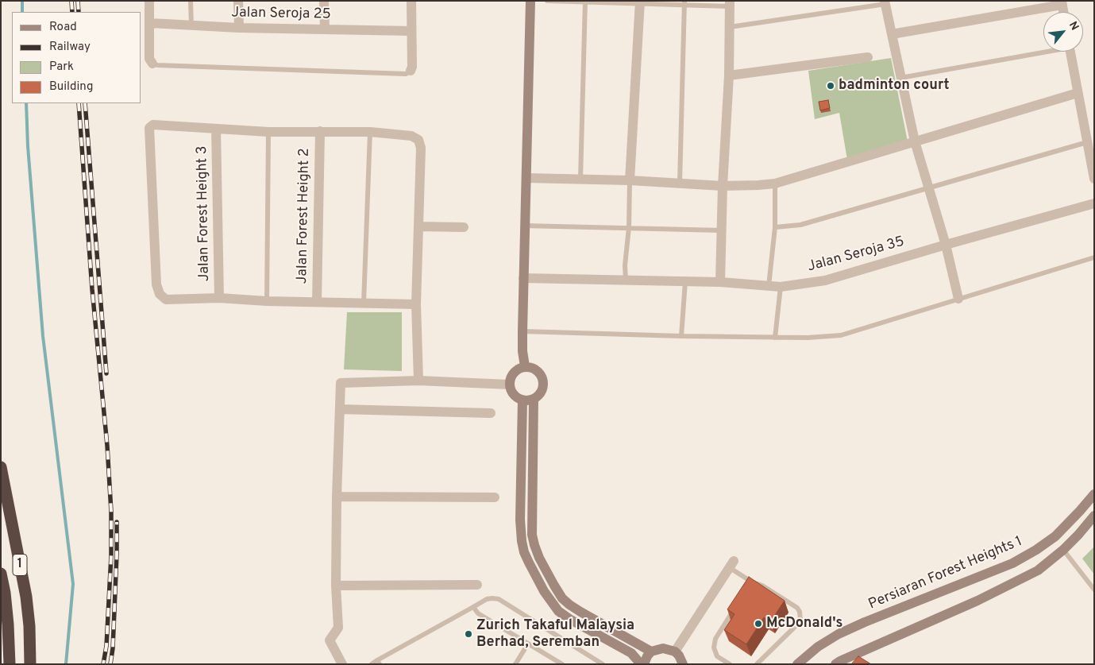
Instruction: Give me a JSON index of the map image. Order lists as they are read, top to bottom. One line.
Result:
{"streets":{"highway":["1"],"street":["Jalan Seroja 25","Jalan Forest Height 3","Jalan Forest Height 2","Jalan Seroja 35","Persiaran Forest Heights 1"]},"places":["badminton court","McDonald's","Zurich Takaful Malaysia Berhad, Seremban"],"legend":["Road","Railway","Park","Building"],"north":"top right"}
